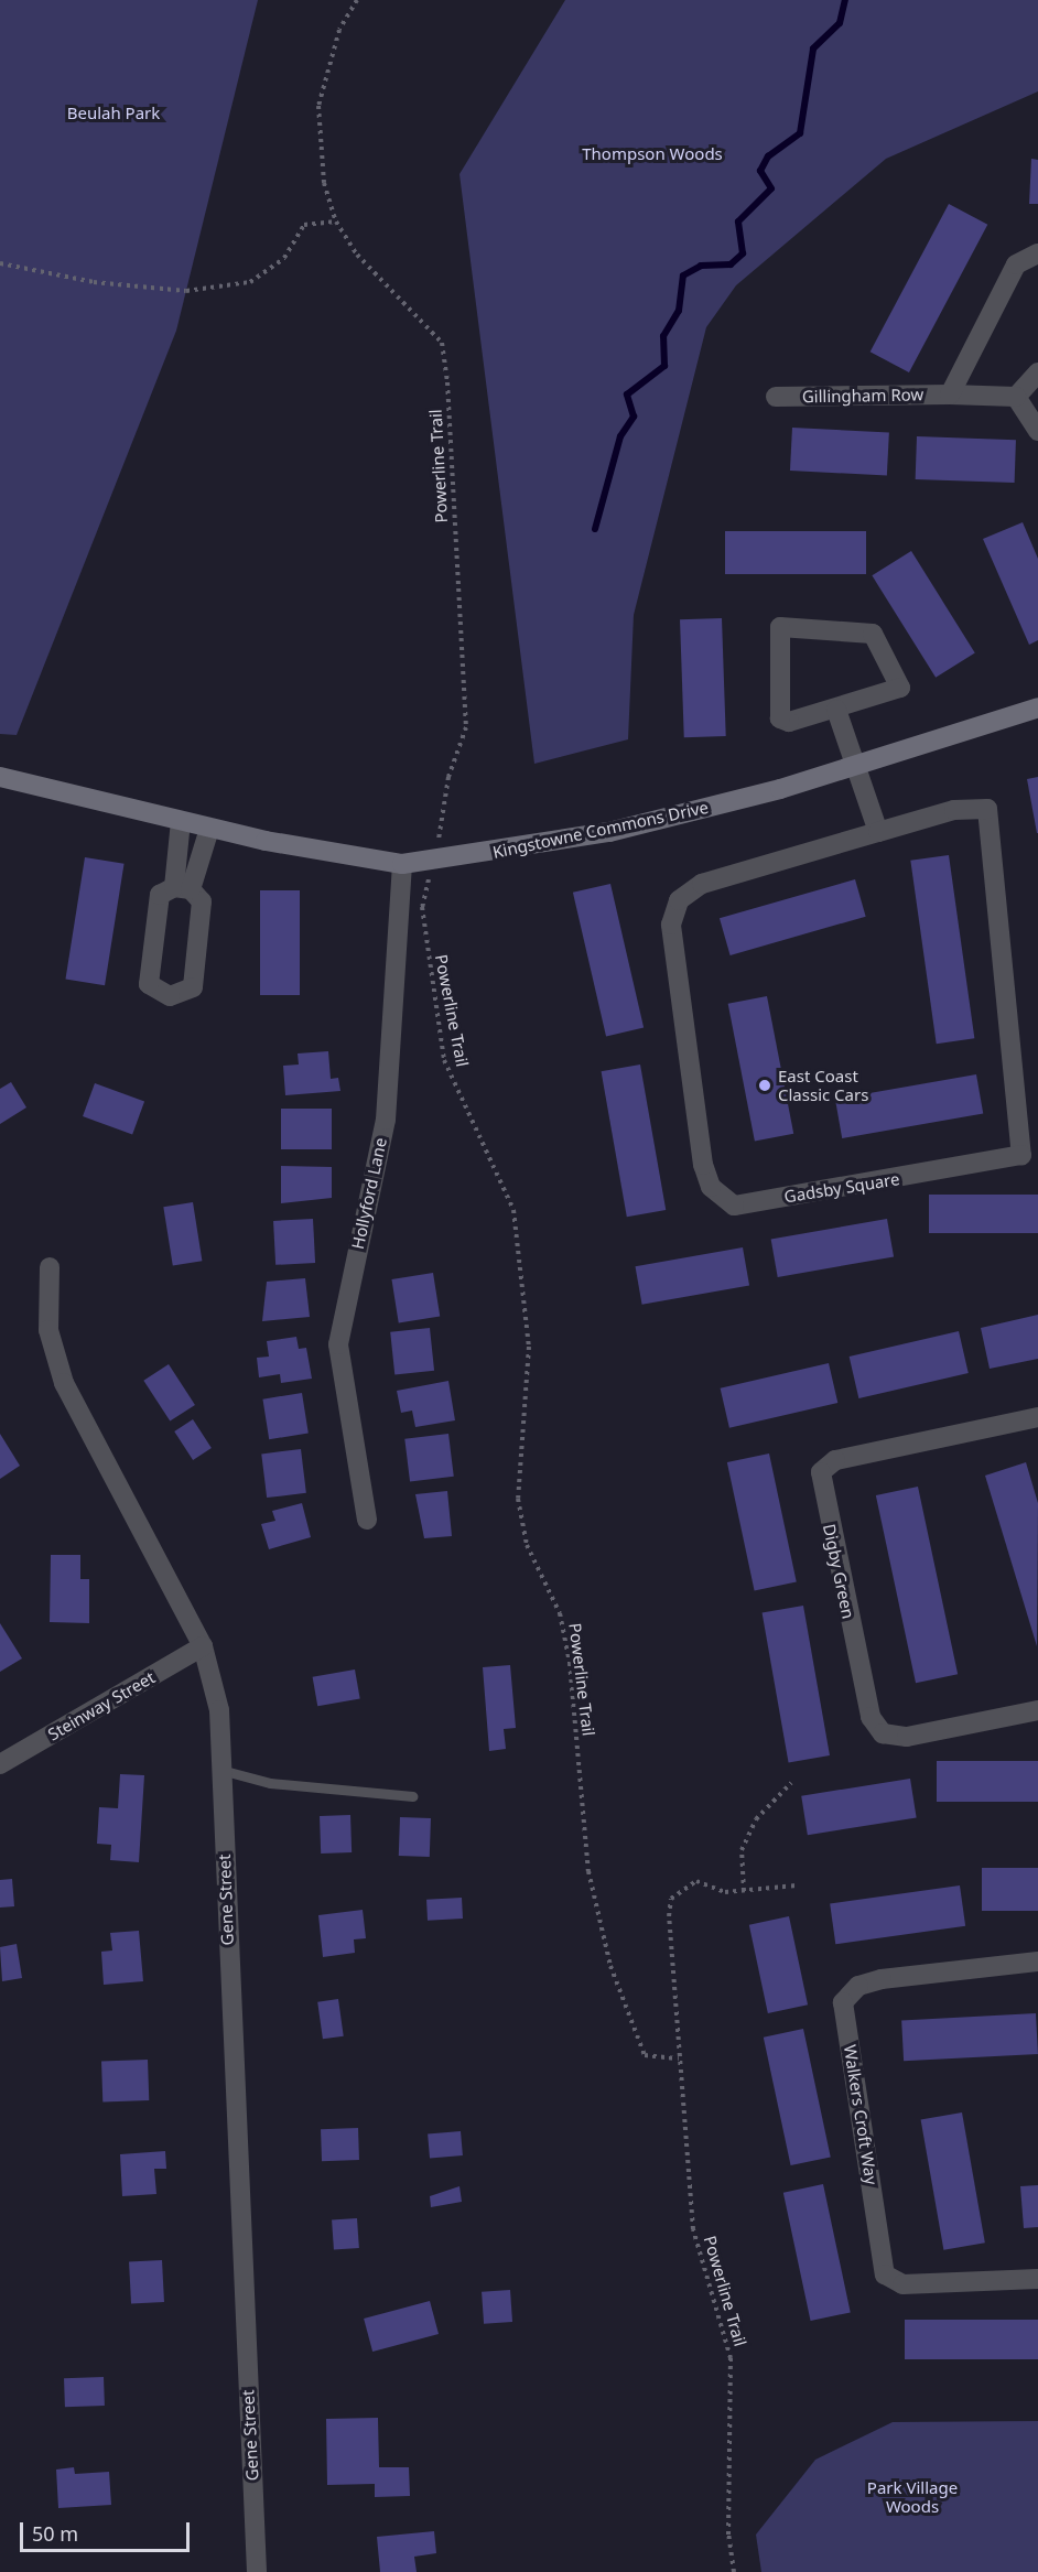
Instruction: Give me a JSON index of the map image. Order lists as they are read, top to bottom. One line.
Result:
{"streets":{"street":["Gillingham Row","Kingstowne Commons Drive","Gadsby Square","Hollyford Lane","Digby Green","Steinway Street","Gene Street","Walkers Croft Way"],"path":["Powerline Trail"]},"crossings":[["Powerline Trail","Kingstowne Commons Drive"],["Kingstowne Commons Drive","Hollyford Lane"],["Steinway Street","Gene Street"]],"parks":["Beulah Park","Thompson Woods","Park Village Woods"],"places":["East Coast Classic Cars"],"scale_bar":"50 m"}
